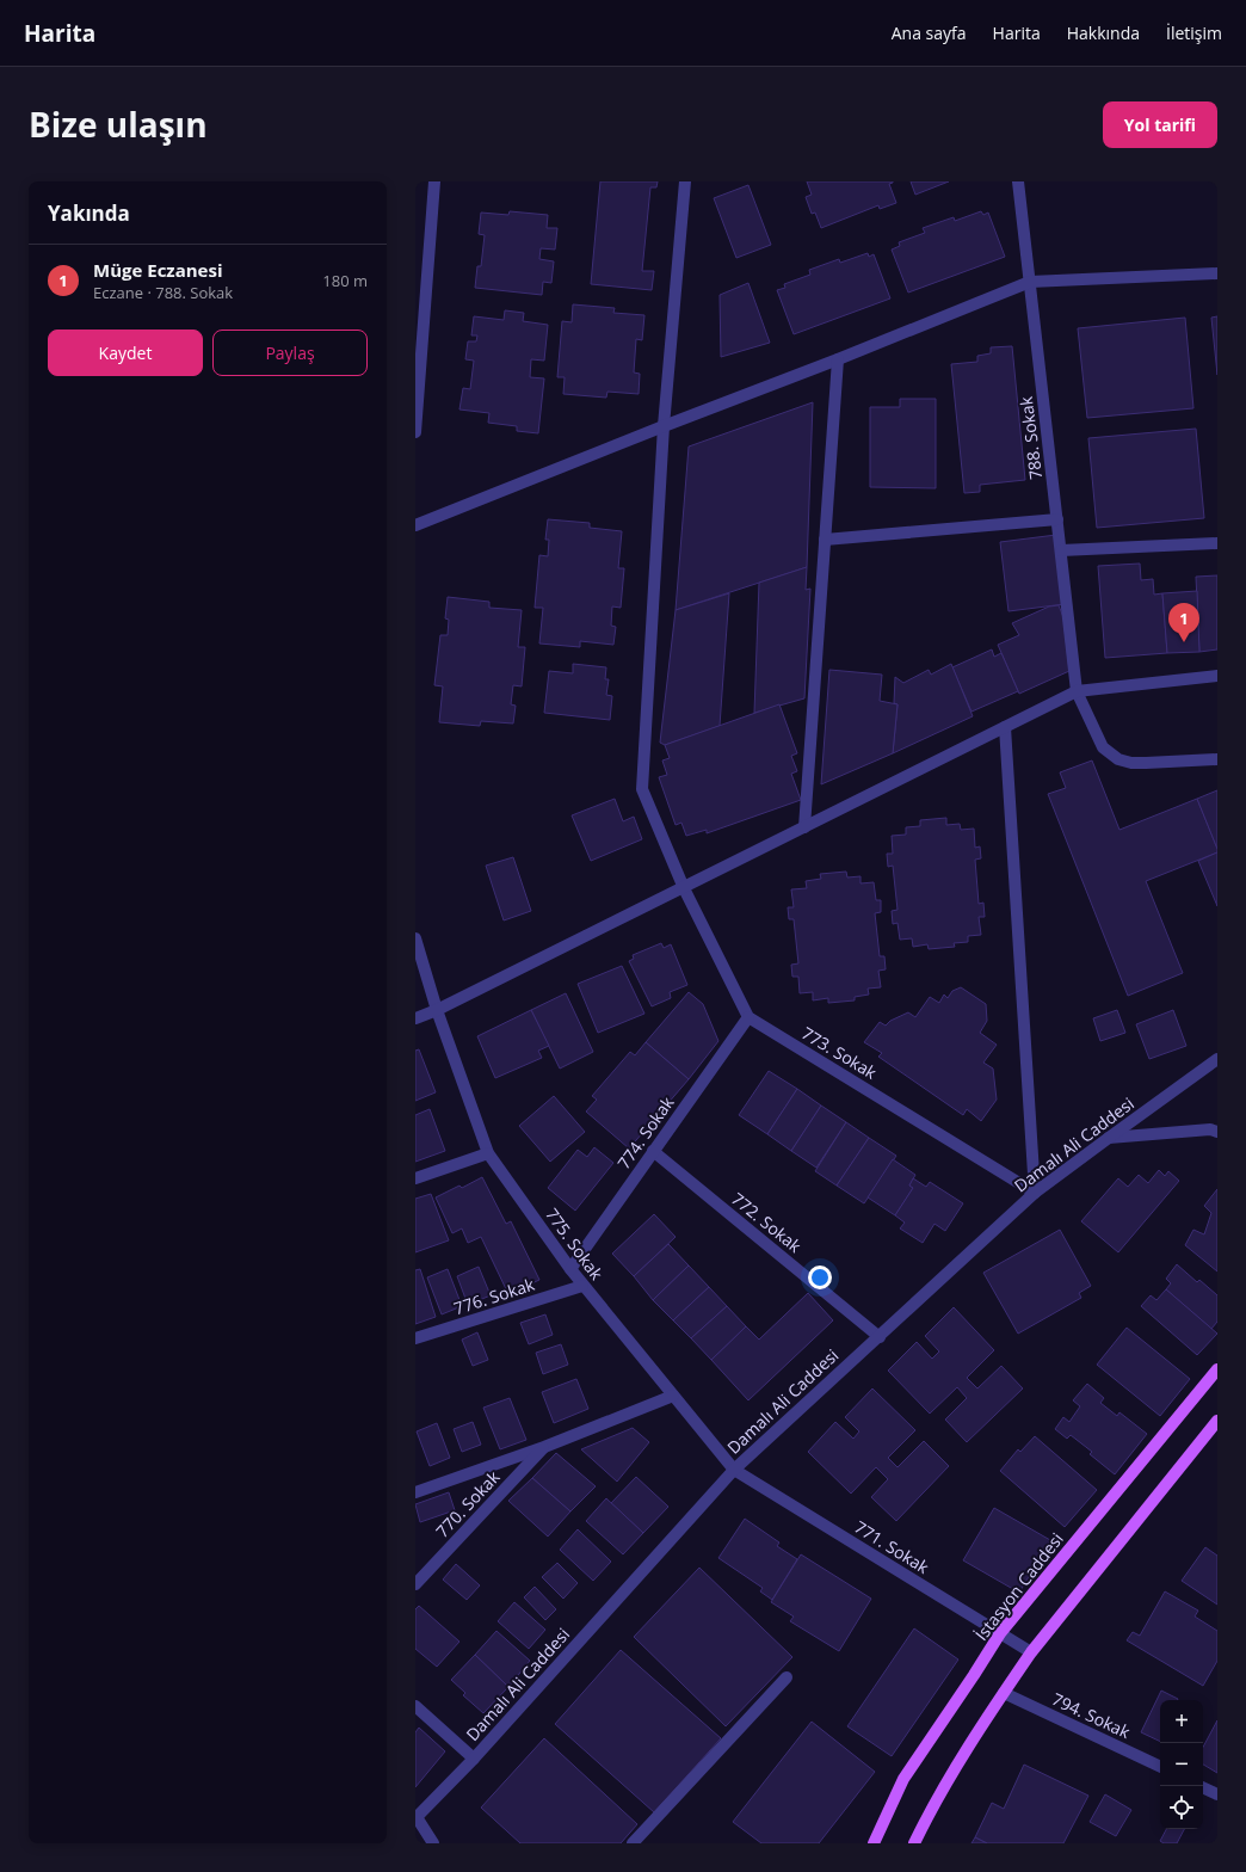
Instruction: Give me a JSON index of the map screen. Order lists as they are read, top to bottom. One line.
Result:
{"streets":{"main road":["İstasyon Caddesi"],"street":["788. Sokak","773. Sokak","774. Sokak","Damalı Ali Caddesi","772. Sokak","775. Sokak","776. Sokak","770. Sokak","771. Sokak","794. Sokak"]},"crossings":[["773. Sokak","774. Sokak"],["773. Sokak","Damalı Ali Caddesi"],["774. Sokak","772. Sokak"],["774. Sokak","775. Sokak"],["Damalı Ali Caddesi","772. Sokak"],["Damalı Ali Caddesi","775. Sokak"],["Damalı Ali Caddesi","771. Sokak"],["775. Sokak","776. Sokak"],["775. Sokak","770. Sokak"],["775. Sokak","771. Sokak"],["771. Sokak","İstasyon Caddesi"]],"page":{"header":"Harita","nav":["Ana sayfa","Harita","Hakkında","İletişim"],"title":"Bize ulaşın","buttons":["Yol tarifi",["Kaydet","Paylaş"]],"heading":"Yakında","list":[{"mark":"1","name":"Müge Eczanesi","note":"Eczane · 788. Sokak","value":"180 m"}],"pins":"1","map_buttons":["+","−"]}}
